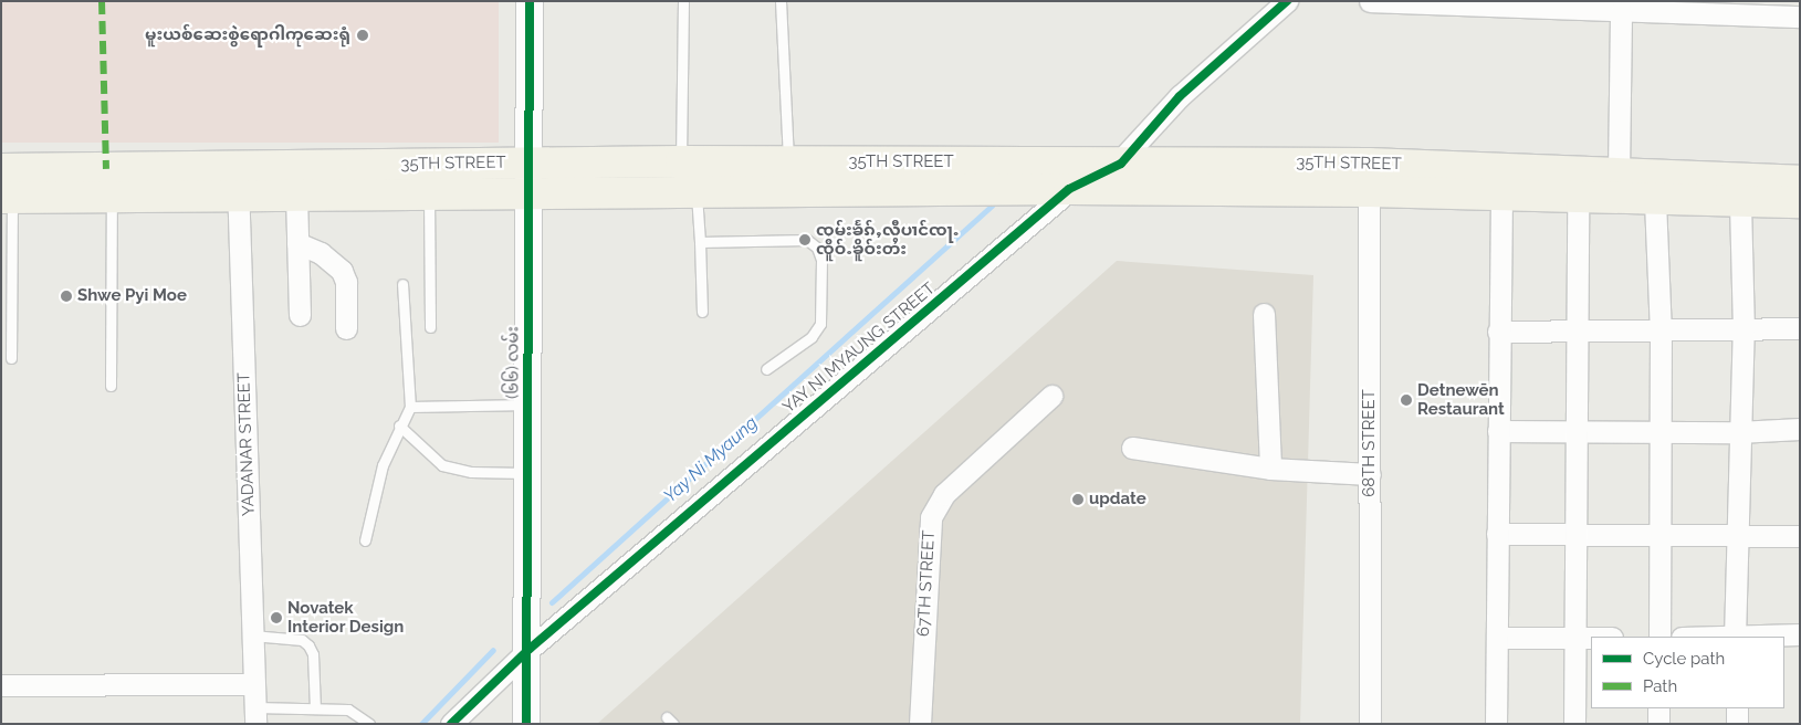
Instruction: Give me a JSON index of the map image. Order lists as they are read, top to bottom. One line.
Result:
{"streets":{"main road":["35TH STREET"],"street":["YAY NI MYAUNG STREET","(၆၆) လမ်း","68TH STREET","YADANAR STREET","67TH STREET"]},"crossings":[["35TH STREET","YAY NI MYAUNG STREET"],["35TH STREET","(၆၆) လမ်း"],["35TH STREET","68TH STREET"],["35TH STREET","YADANAR STREET"],["YAY NI MYAUNG STREET","(၆၆) လမ်း"]],"water":["Yay Ni Myaung"],"places":["မူးယစ်ဆေးစွဲရောဂါကုဆေးရုံ","ၸုမ်းၶႅၵ်ႇလီပၢင်ၸႃႉ ၸိူဝ်ႉၶိူဝ်းတႆး","Shwe Pyi Moe","Detnewēn Restaurant","update","Novatek Interior Design"],"legend":["Cycle path","Path"]}
